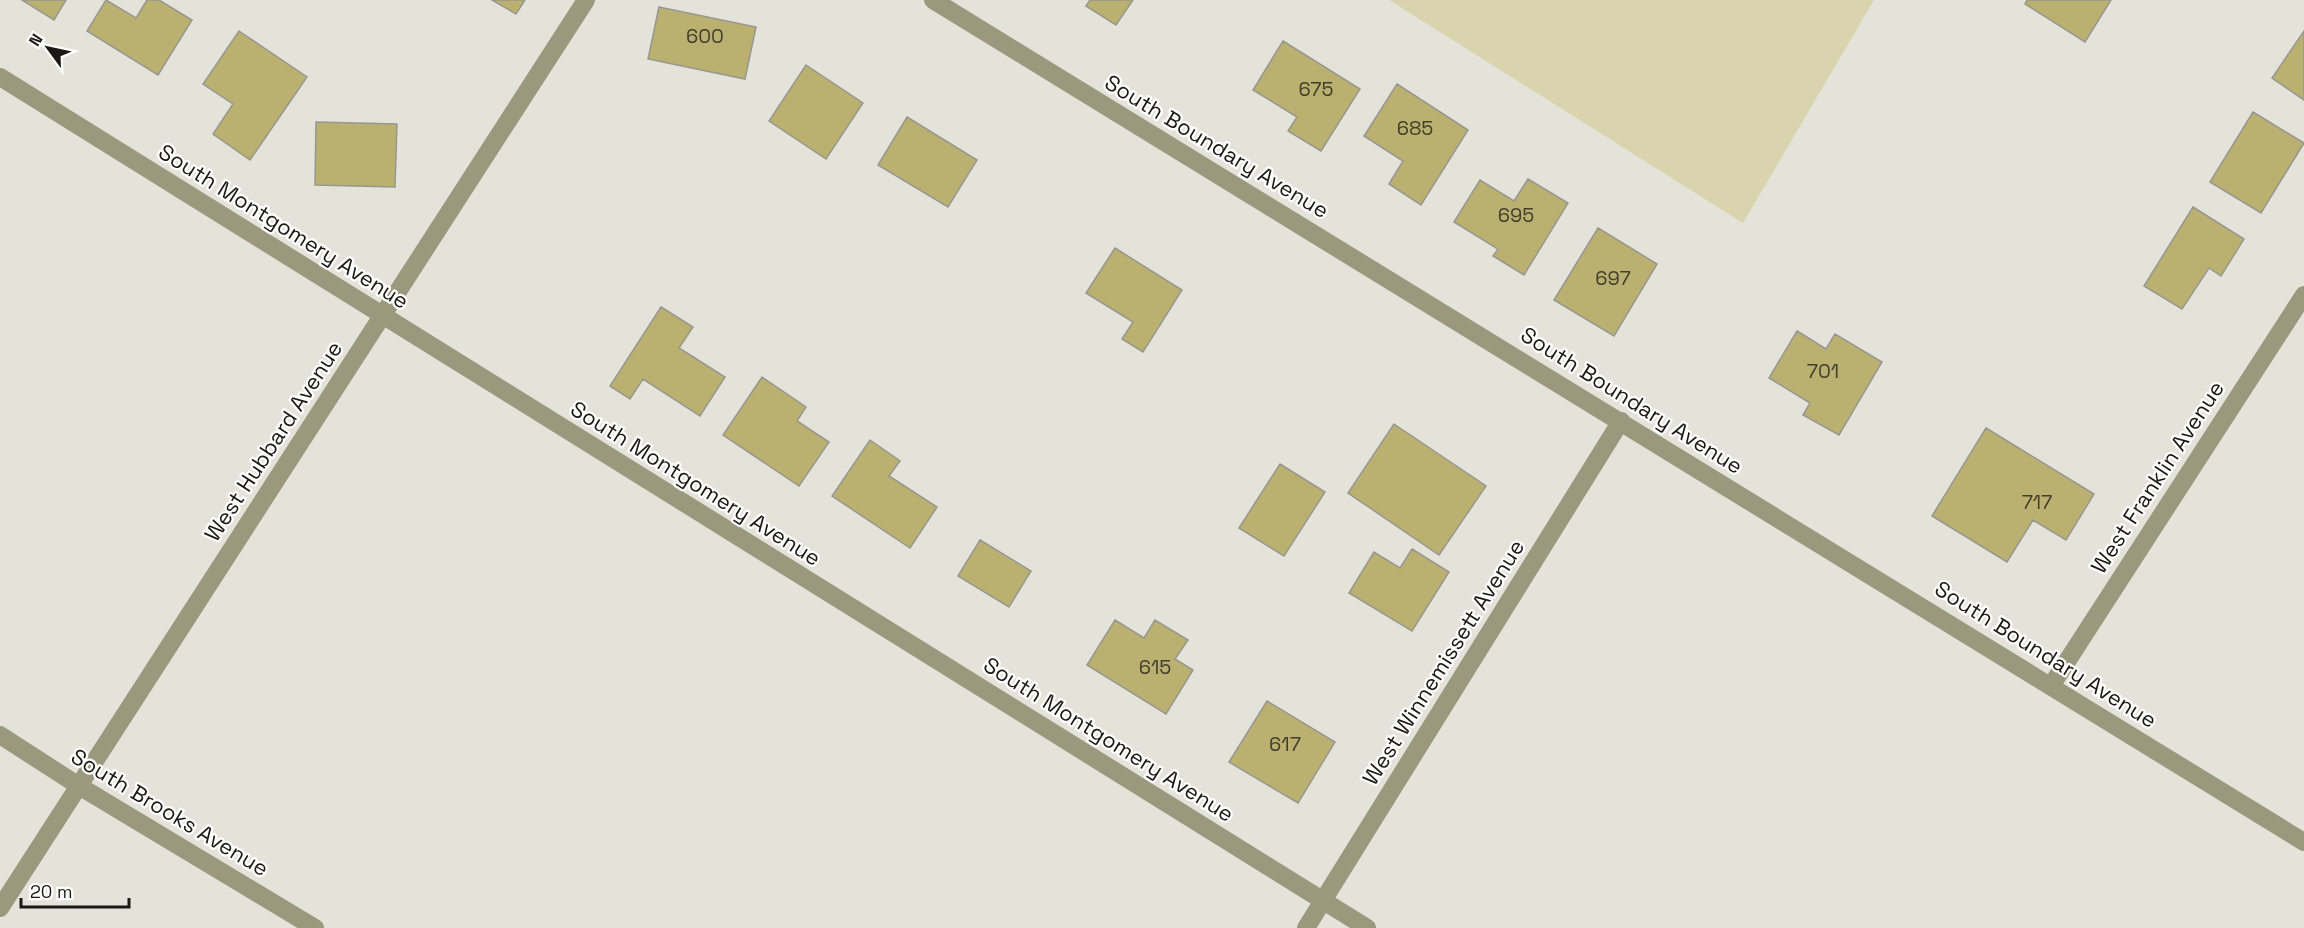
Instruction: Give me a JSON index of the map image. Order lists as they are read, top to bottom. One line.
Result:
{"streets":{"street":["South Boundary Avenue","South Montgomery Avenue","West Hubbard Avenue","West Franklin Avenue","West Winnemissett Avenue","South Brooks Avenue"]},"crossings":[["South Boundary Avenue","West Franklin Avenue"],["South Boundary Avenue","West Winnemissett Avenue"],["South Montgomery Avenue","West Hubbard Avenue"],["South Montgomery Avenue","West Winnemissett Avenue"],["West Hubbard Avenue","South Brooks Avenue"]],"house_numbers":["600","675","685","695","697","701","717","615","617"],"scale_bar":"20 m","north":"top left"}
